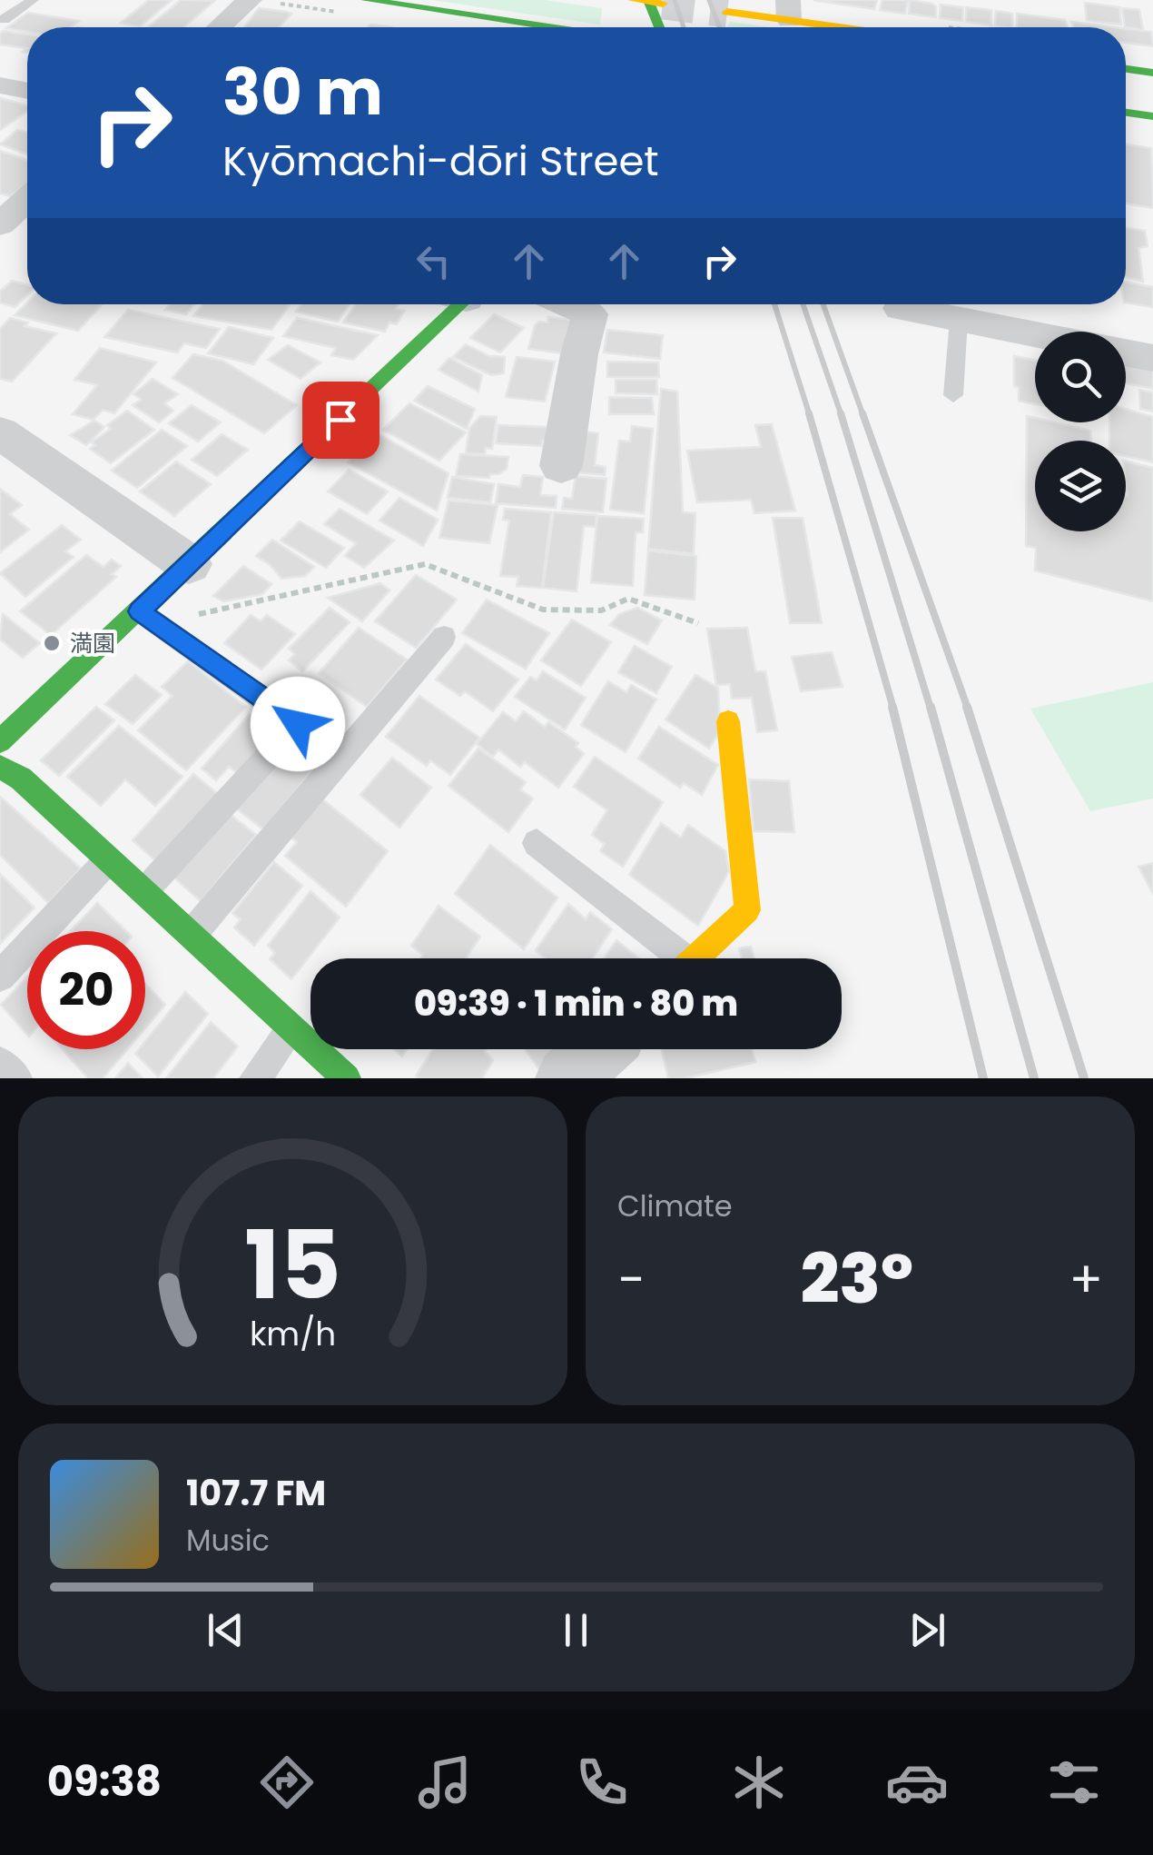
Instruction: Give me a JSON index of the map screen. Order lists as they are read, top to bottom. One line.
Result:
{"places":["満園"],"page":{"turn":["30 m","Kyōmachi-dōri Street"],"limit":"20","trip":"09:39 · 1 min · 80 m","tile":"Climate","heat":["−","23°","+"],"song":["107.7 FM","Music"],"tabs":"09:38","gauge":["15","km/h"]}}
